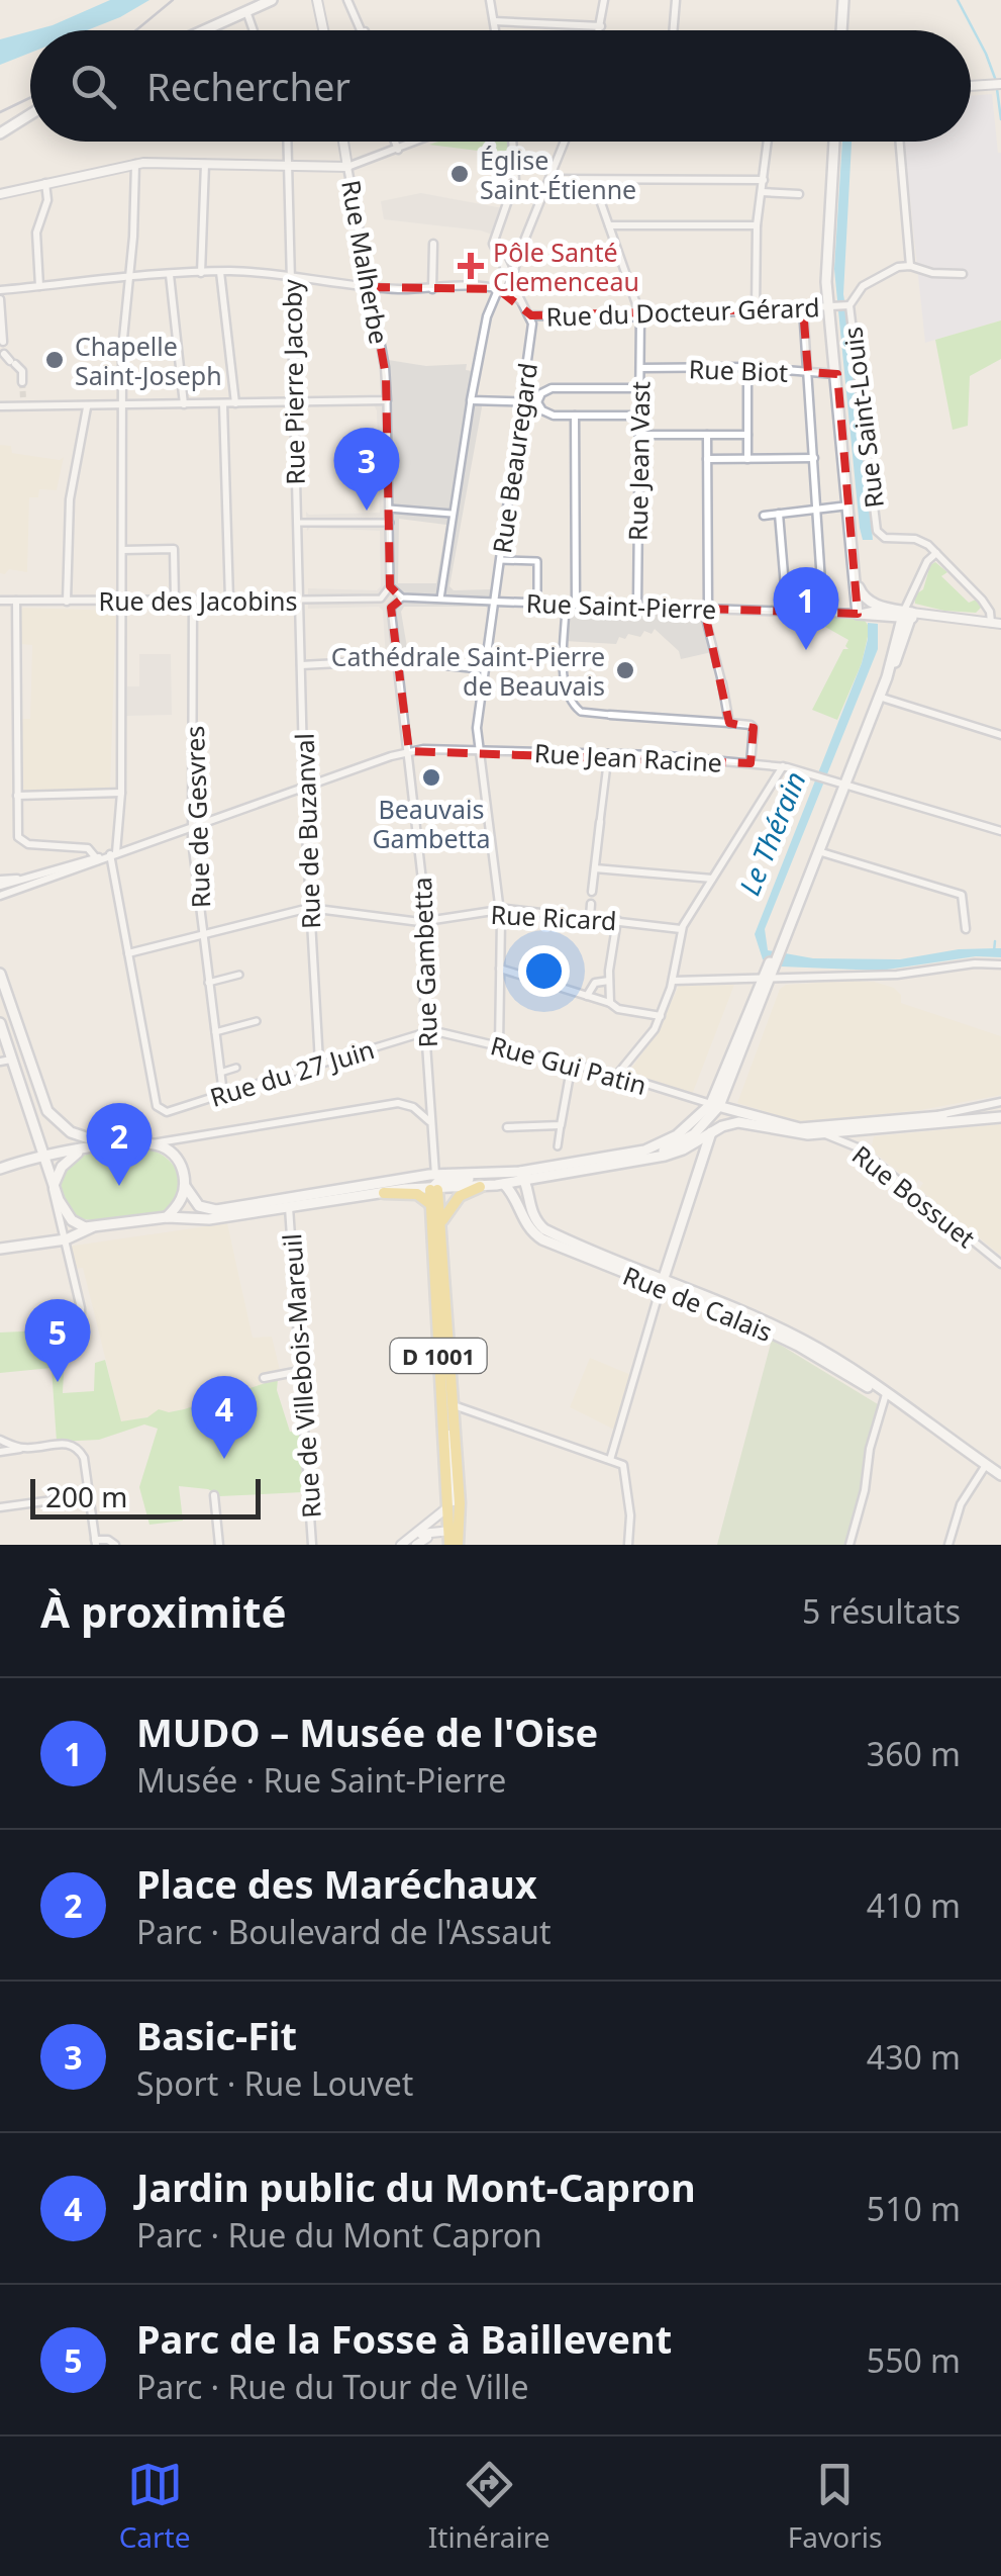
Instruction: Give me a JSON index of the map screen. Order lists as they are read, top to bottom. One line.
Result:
{"streets":{"main road":["Rue Saint-Pierre","Rue de Calais","D 1001"],"street":["Rue Malherbe","Rue du Docteur Gérard","Rue Biot","Rue Pierre Jacoby","Rue Saint-Louis","Rue Beauregard","Rue Jean Vast","Rue des Jacobins","Rue Jean Racine","Rue de Gesvres","Rue de Buzanval","Rue Ricard","Rue Gambetta","Rue Gui Patin","Rue du 27 Juin","Rue Bossuet","Rue de Villebois-Mareuil"]},"crossings":[["Rue du Docteur Gérard","Rue Saint-Louis"],["Rue du Docteur Gérard","Rue Beauregard"],["Rue du Docteur Gérard","Rue Jean Vast"],["Rue Biot","Rue Jean Vast"],["Rue Pierre Jacoby","Rue des Jacobins"],["Rue Pierre Jacoby","Rue de Buzanval"],["Rue Beauregard","Rue Saint-Pierre"],["Rue Beauregard","Rue Jean Racine"],["Rue Beauregard","Rue Ricard"],["Rue Beauregard","Rue Gui Patin"],["Rue Jean Vast","Rue Saint-Pierre"],["Rue des Jacobins","Rue de Gesvres"],["Rue des Jacobins","Rue de Buzanval"],["Rue Jean Racine","Rue de Gesvres"],["Rue Jean Racine","Rue de Buzanval"],["Rue Jean Racine","Rue Gambetta"],["Rue de Gesvres","Rue du 27 Juin"],["Rue de Buzanval","Rue Ricard"],["Rue de Buzanval","Rue du 27 Juin"],["Rue Ricard","Rue Gambetta"],["Rue Gambetta","Rue Gui Patin"],["Rue Gambetta","Rue du 27 Juin"],["Rue Gambetta","D 1001"],["Rue Gui Patin","Rue du 27 Juin"]],"water":["Le Thérain"],"places":{"other":["Église Saint-Étienne","Chapelle Saint-Joseph","Cathédrale Saint-Pierre de Beauvais","Beauvais Gambetta"],"health":["Pôle Santé Clemenceau"]},"scale_bar":"200 m","page":{"search":"Rechercher","pins":["3","1","2","5","4"],"scale":"200 m","heading":["À proximité","5 résultats"],"list":[{"mark":"1","name":"MUDO – Musée de l'Oise","note":"Musée · Rue Saint-Pierre","value":"360 m"},{"mark":"2","name":"Place des Maréchaux","note":"Parc · Boulevard de l'Assaut","value":"410 m"},{"mark":"3","name":"Basic-Fit","note":"Sport · Rue Louvet","value":"430 m"},{"mark":"4","name":"Jardin public du Mont-Capron","note":"Parc · Rue du Mont Capron","value":"510 m"},{"mark":"5","name":"Parc de la Fosse à Baillevent","note":"Parc · Rue du Tour de Ville","value":"550 m"}],"nav":["Carte","Itinéraire","Favoris"]}}
